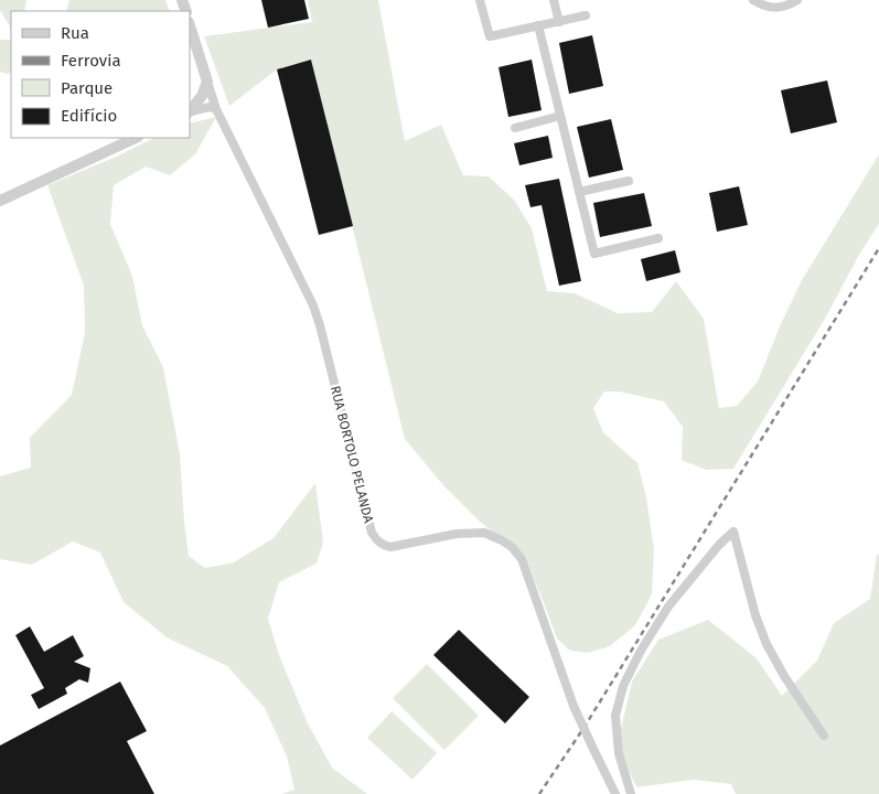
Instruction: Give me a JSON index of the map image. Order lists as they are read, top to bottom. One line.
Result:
{"streets":{"street":["RUA BORTOLO PELANDA"]},"legend":["Rua","Ferrovia","Parque","Edifício"]}
